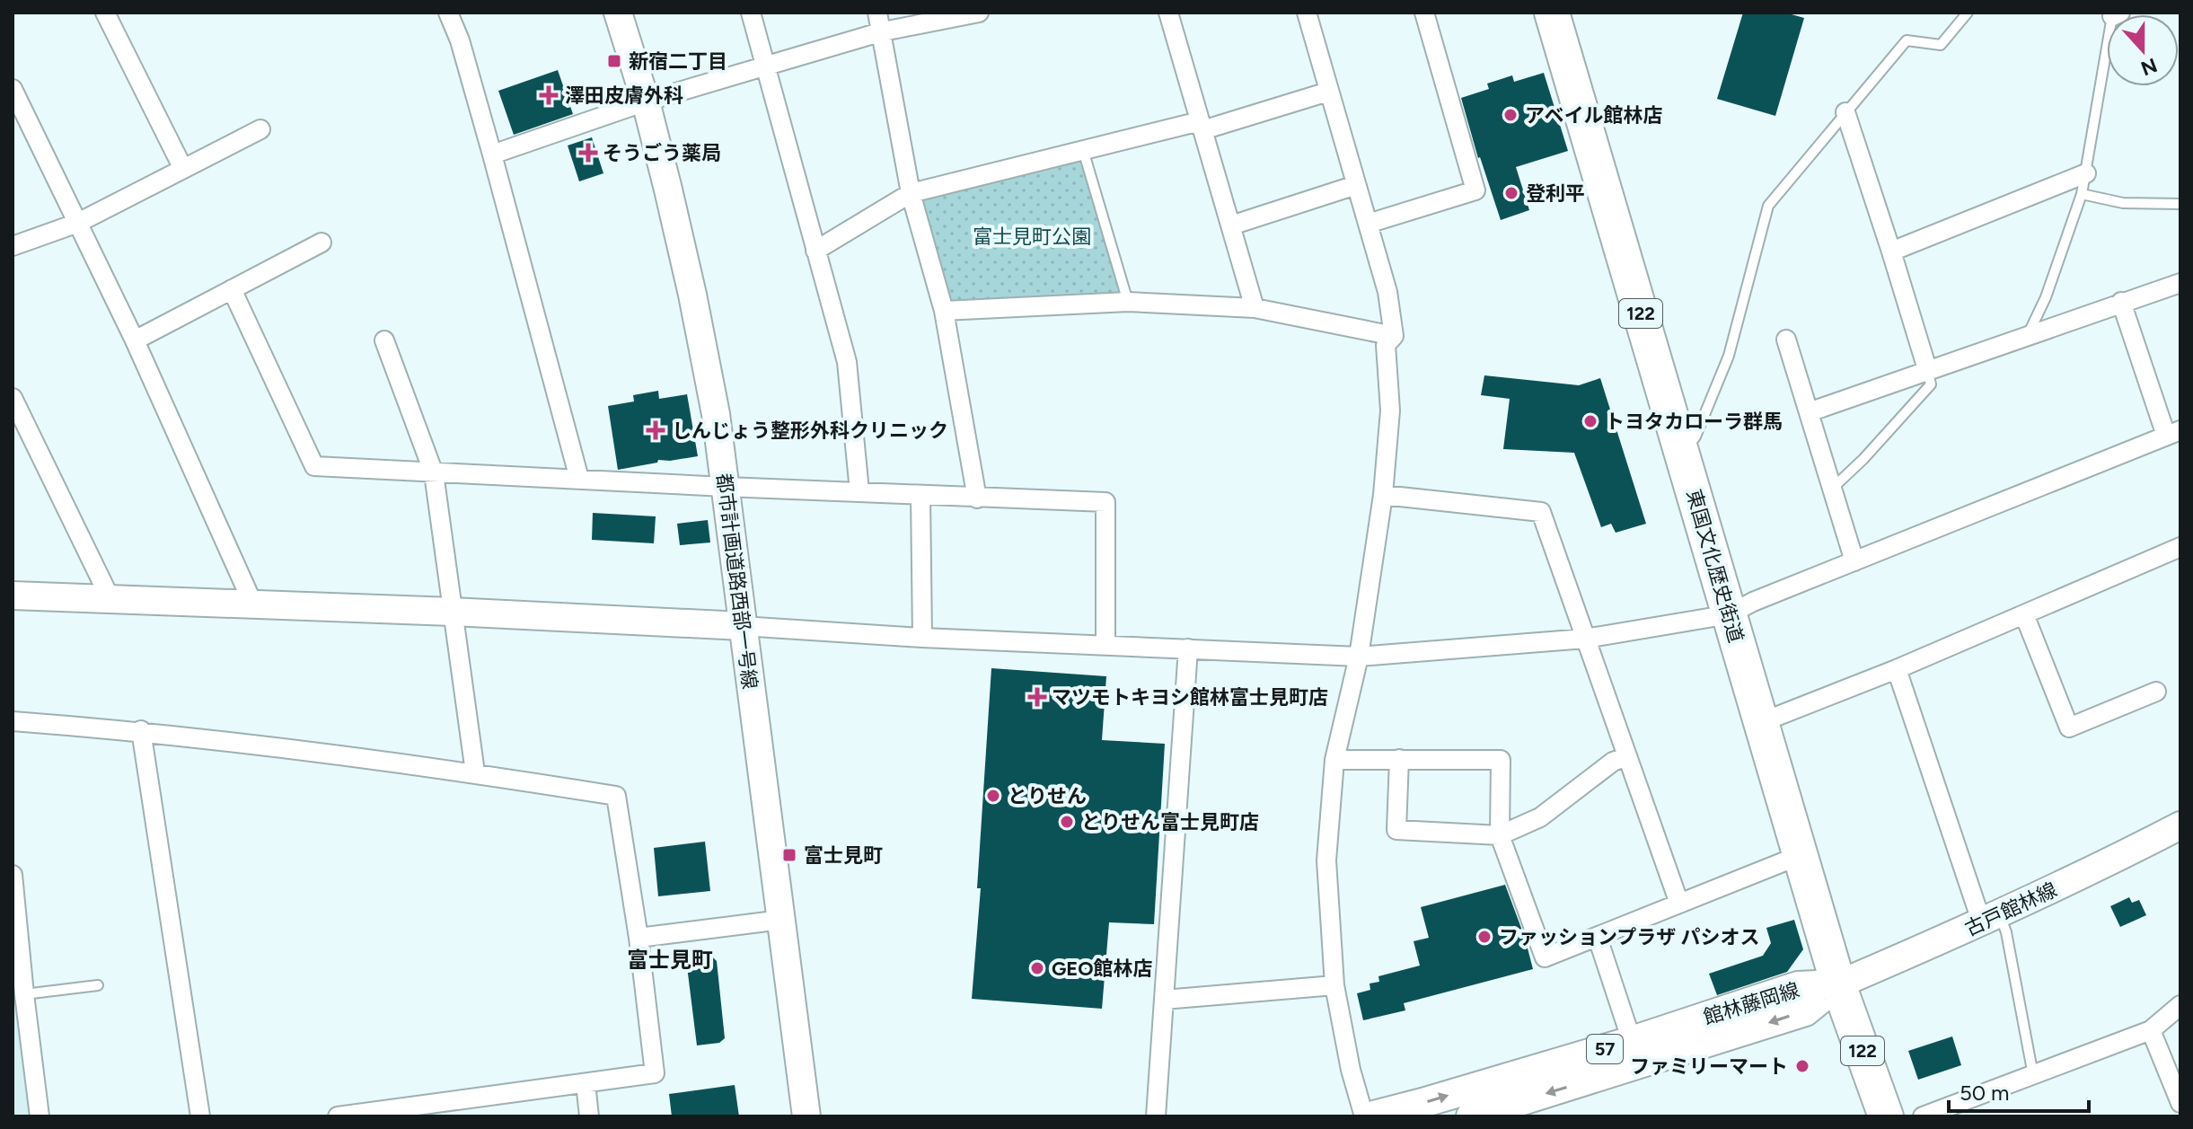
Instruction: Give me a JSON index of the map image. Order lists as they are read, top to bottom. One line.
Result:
{"streets":{"highway":["122","東国文化歴史街道"],"main road":["館林藤岡線","57"],"street":["都市計画道路西部一号線","古戸館林線"]},"crossings":[["東国文化歴史街道","古戸館林線"],["東国文化歴史街道","館林藤岡線"],["古戸館林線","館林藤岡線"]],"districts":["富士見町"],"parks":["富士見町公園"],"places":{"transit":["新宿二丁目","富士見町"],"health":["澤田皮膚外科","そうごう薬局","しんじょう整形外科クリニック","マツモトキヨシ館林富士見町店"],"other":["アベイル館林店","登利平","トヨタカローラ群馬","とりせん","とりせん富士見町店","ファッションプラザ パシオス","GEO館林店","ファミリーマート"]},"scale_bar":"50 m","north":"bottom"}
